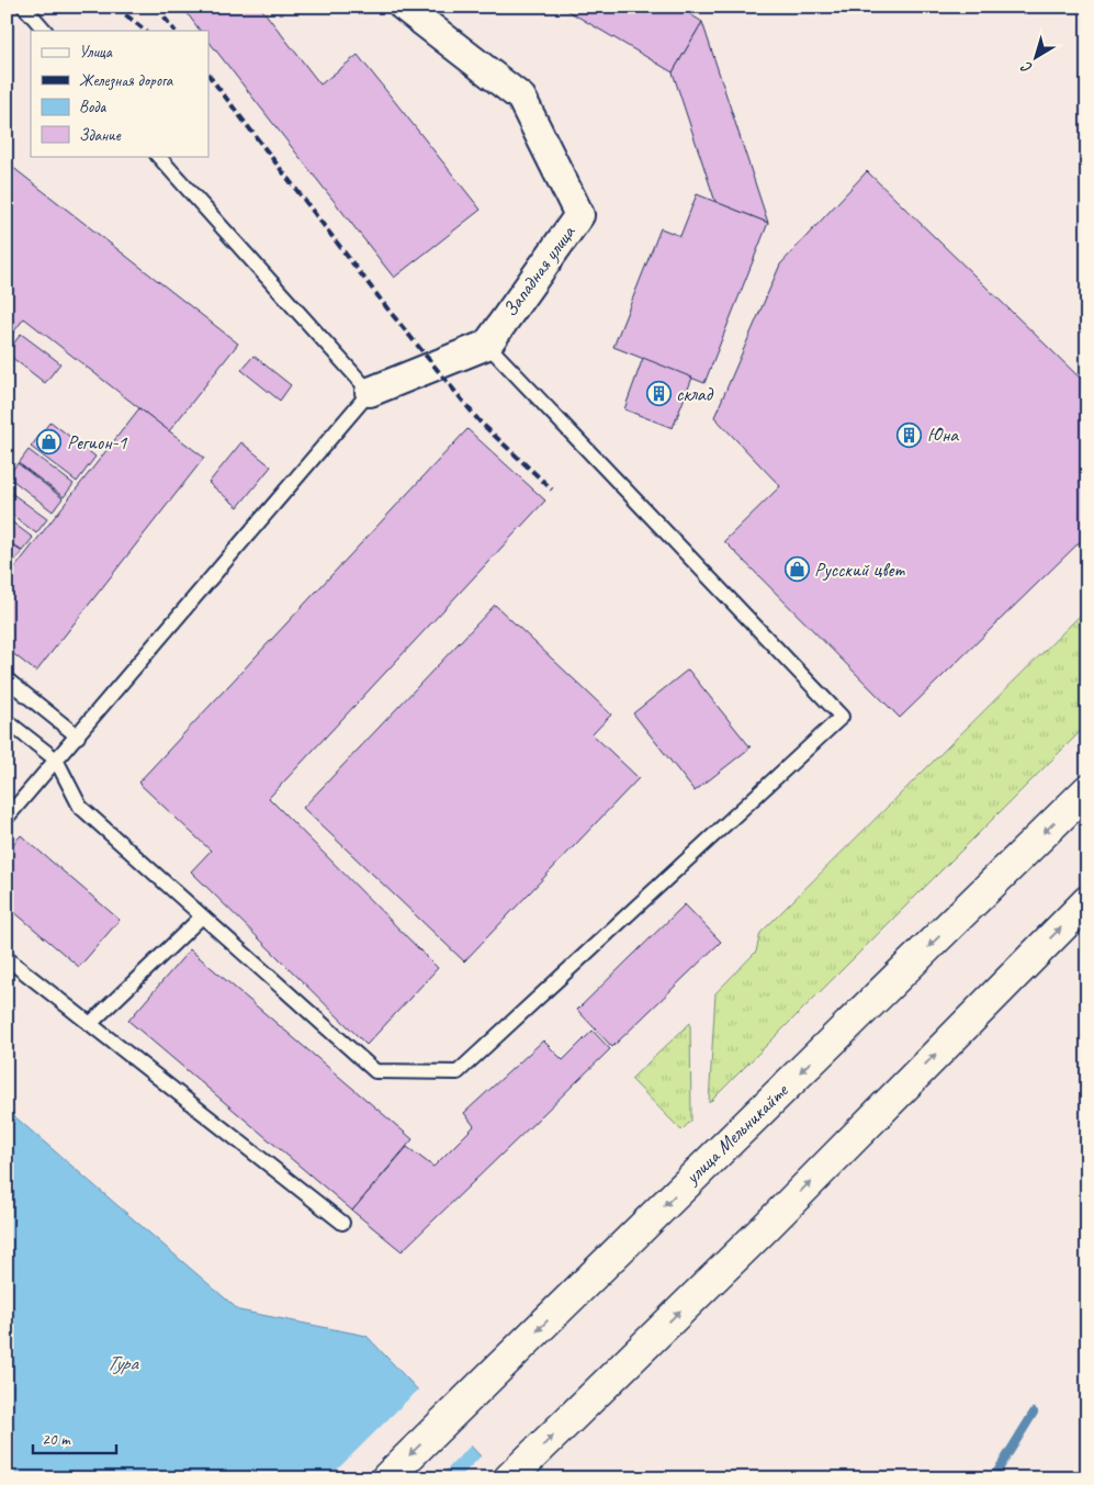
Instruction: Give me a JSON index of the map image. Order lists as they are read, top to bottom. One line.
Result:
{"streets":{"main road":["улица Мельникайте"],"street":["Западная улица"]},"water":["Тура"],"places":{"building":["склад","Юна"],"shop":["Регион-1","Русский цвет"]},"legend":["Улица","Железная дорога","Вода","Здание"],"scale_bar":"20 m","north":"bottom left"}
